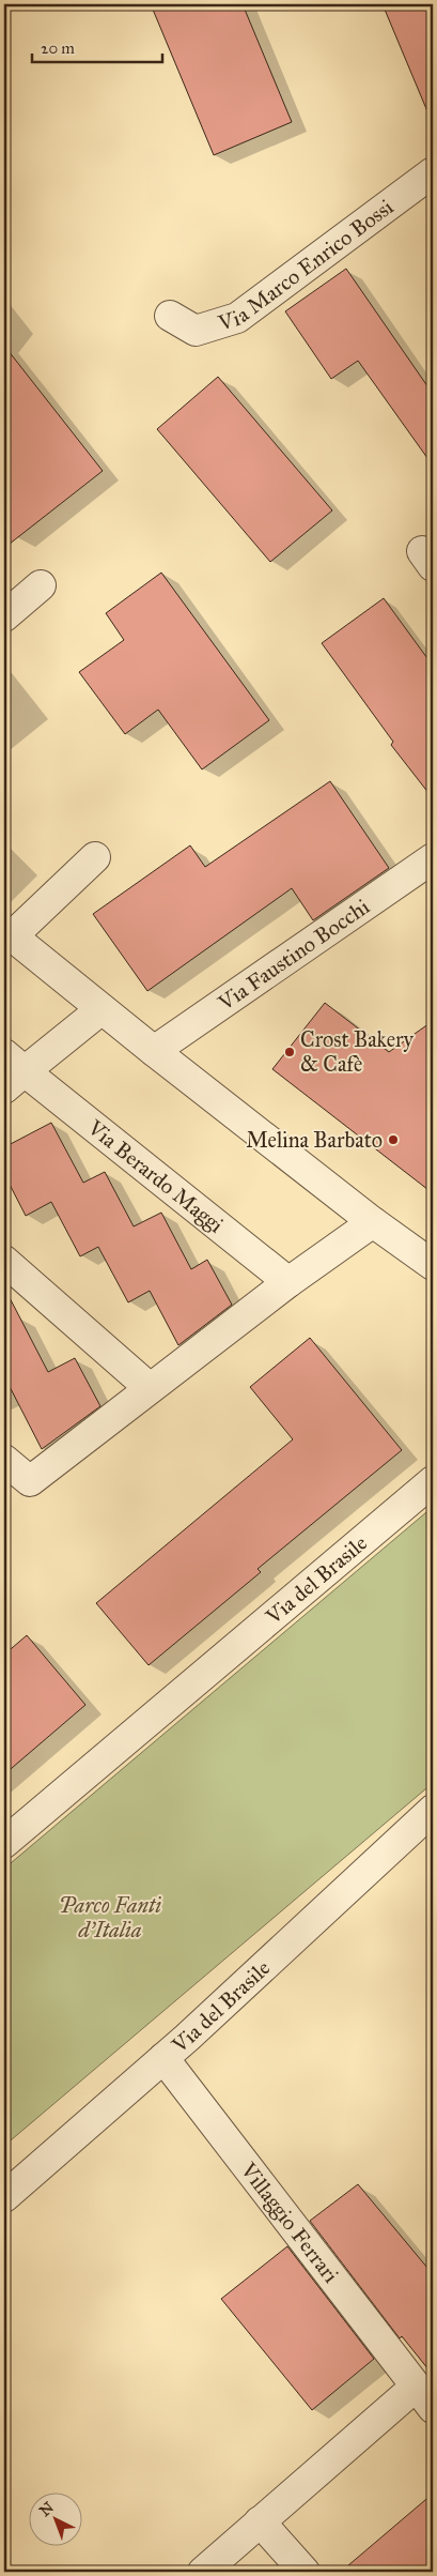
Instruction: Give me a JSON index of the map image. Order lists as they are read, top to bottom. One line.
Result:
{"streets":{"street":["Via Marco Enrico Bossi","Via Faustino Bocchi","Via Berardo Maggi","Via del Brasile","Villaggio Ferrari"]},"crossings":[["Via del Brasile","Villaggio Ferrari"]],"parks":["Parco Fanti d'Italia"],"places":["Crost Bakery & Cafè","Melina Barbato"],"scale_bar":"20 m","north":"top left"}
